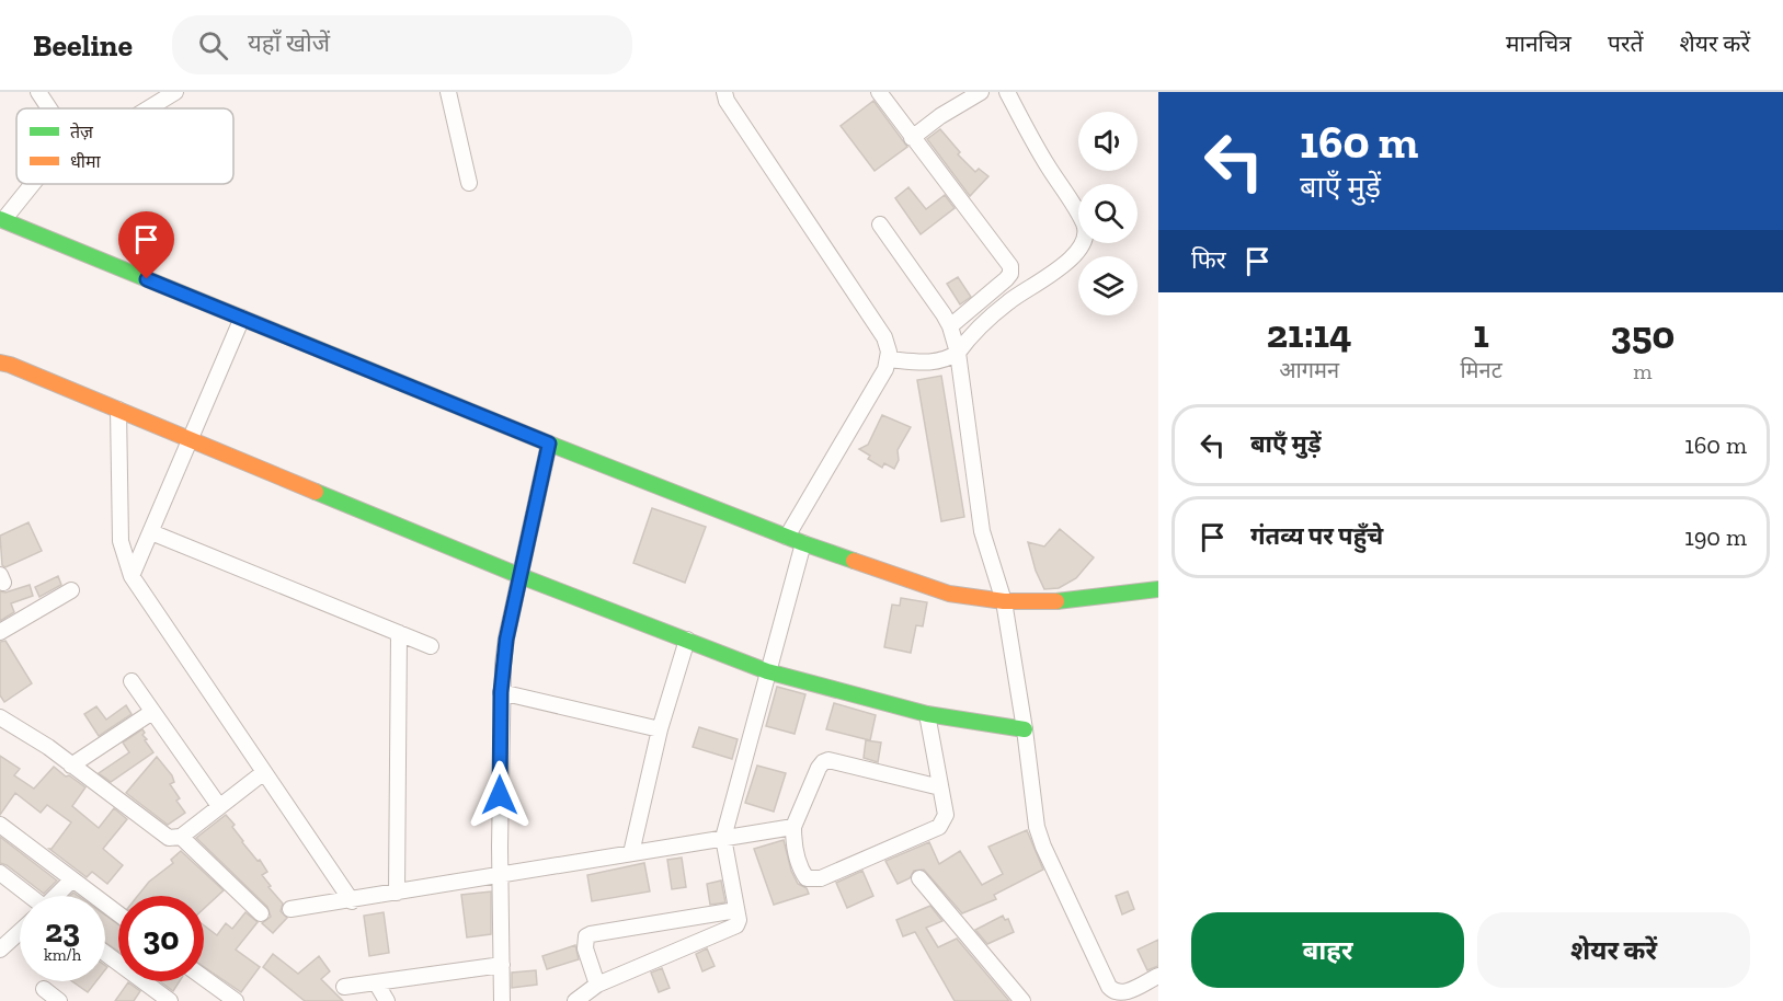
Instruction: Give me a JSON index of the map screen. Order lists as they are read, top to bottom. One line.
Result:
{"legend":["तेज़","धीमा"],"page":{"header":"Beeline","search":"यहाँ खोजें","nav":["मानचित्र","परतें","शेयर करें"],"turn":["160 m","बाएँ मुड़ें"],"then":"फिर","eta":["21:14","आगमन","1","मिनट","350","m"],"list":[{"name":"बाएँ मुड़ें","value":"160 m"},{"name":"गंतव्य पर पहुँचे","value":"190 m"}],"speed":"23 km/h","limit":"30","buttons":["बाहर","शेयर करें"]}}
